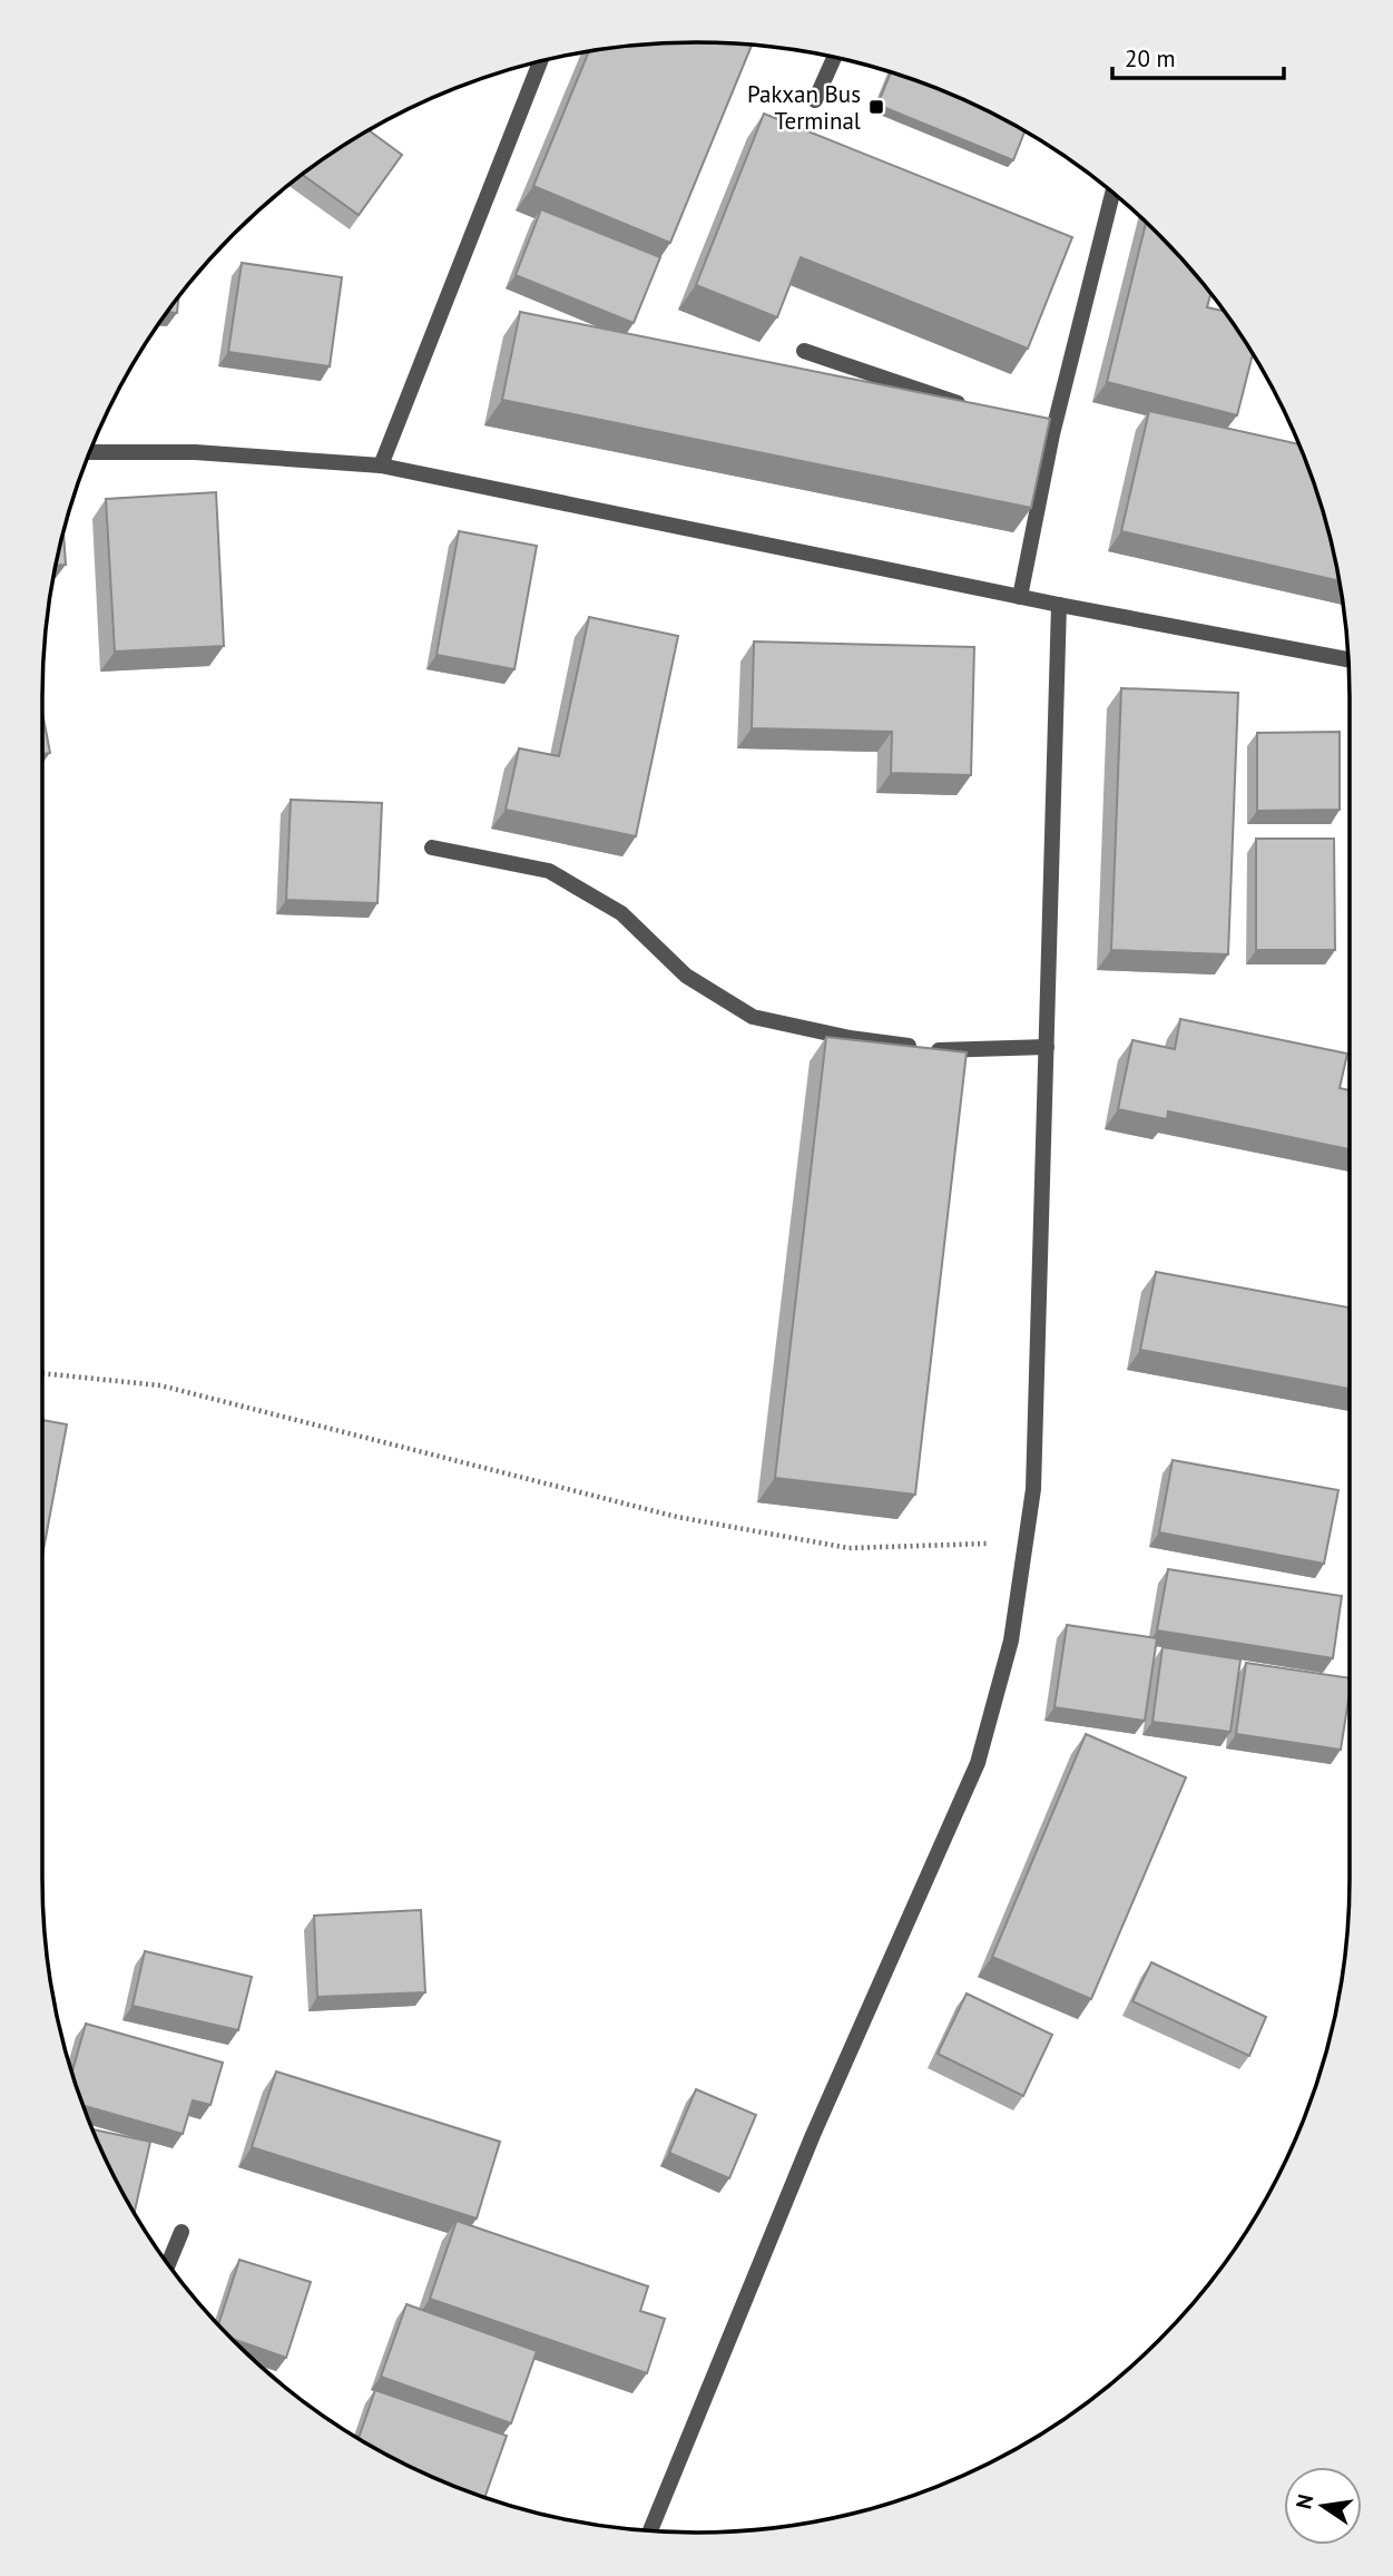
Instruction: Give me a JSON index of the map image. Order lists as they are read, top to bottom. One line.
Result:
{"places":{"transit":["Pakxan Bus Terminal"]},"scale_bar":"20 m","north":"left"}
